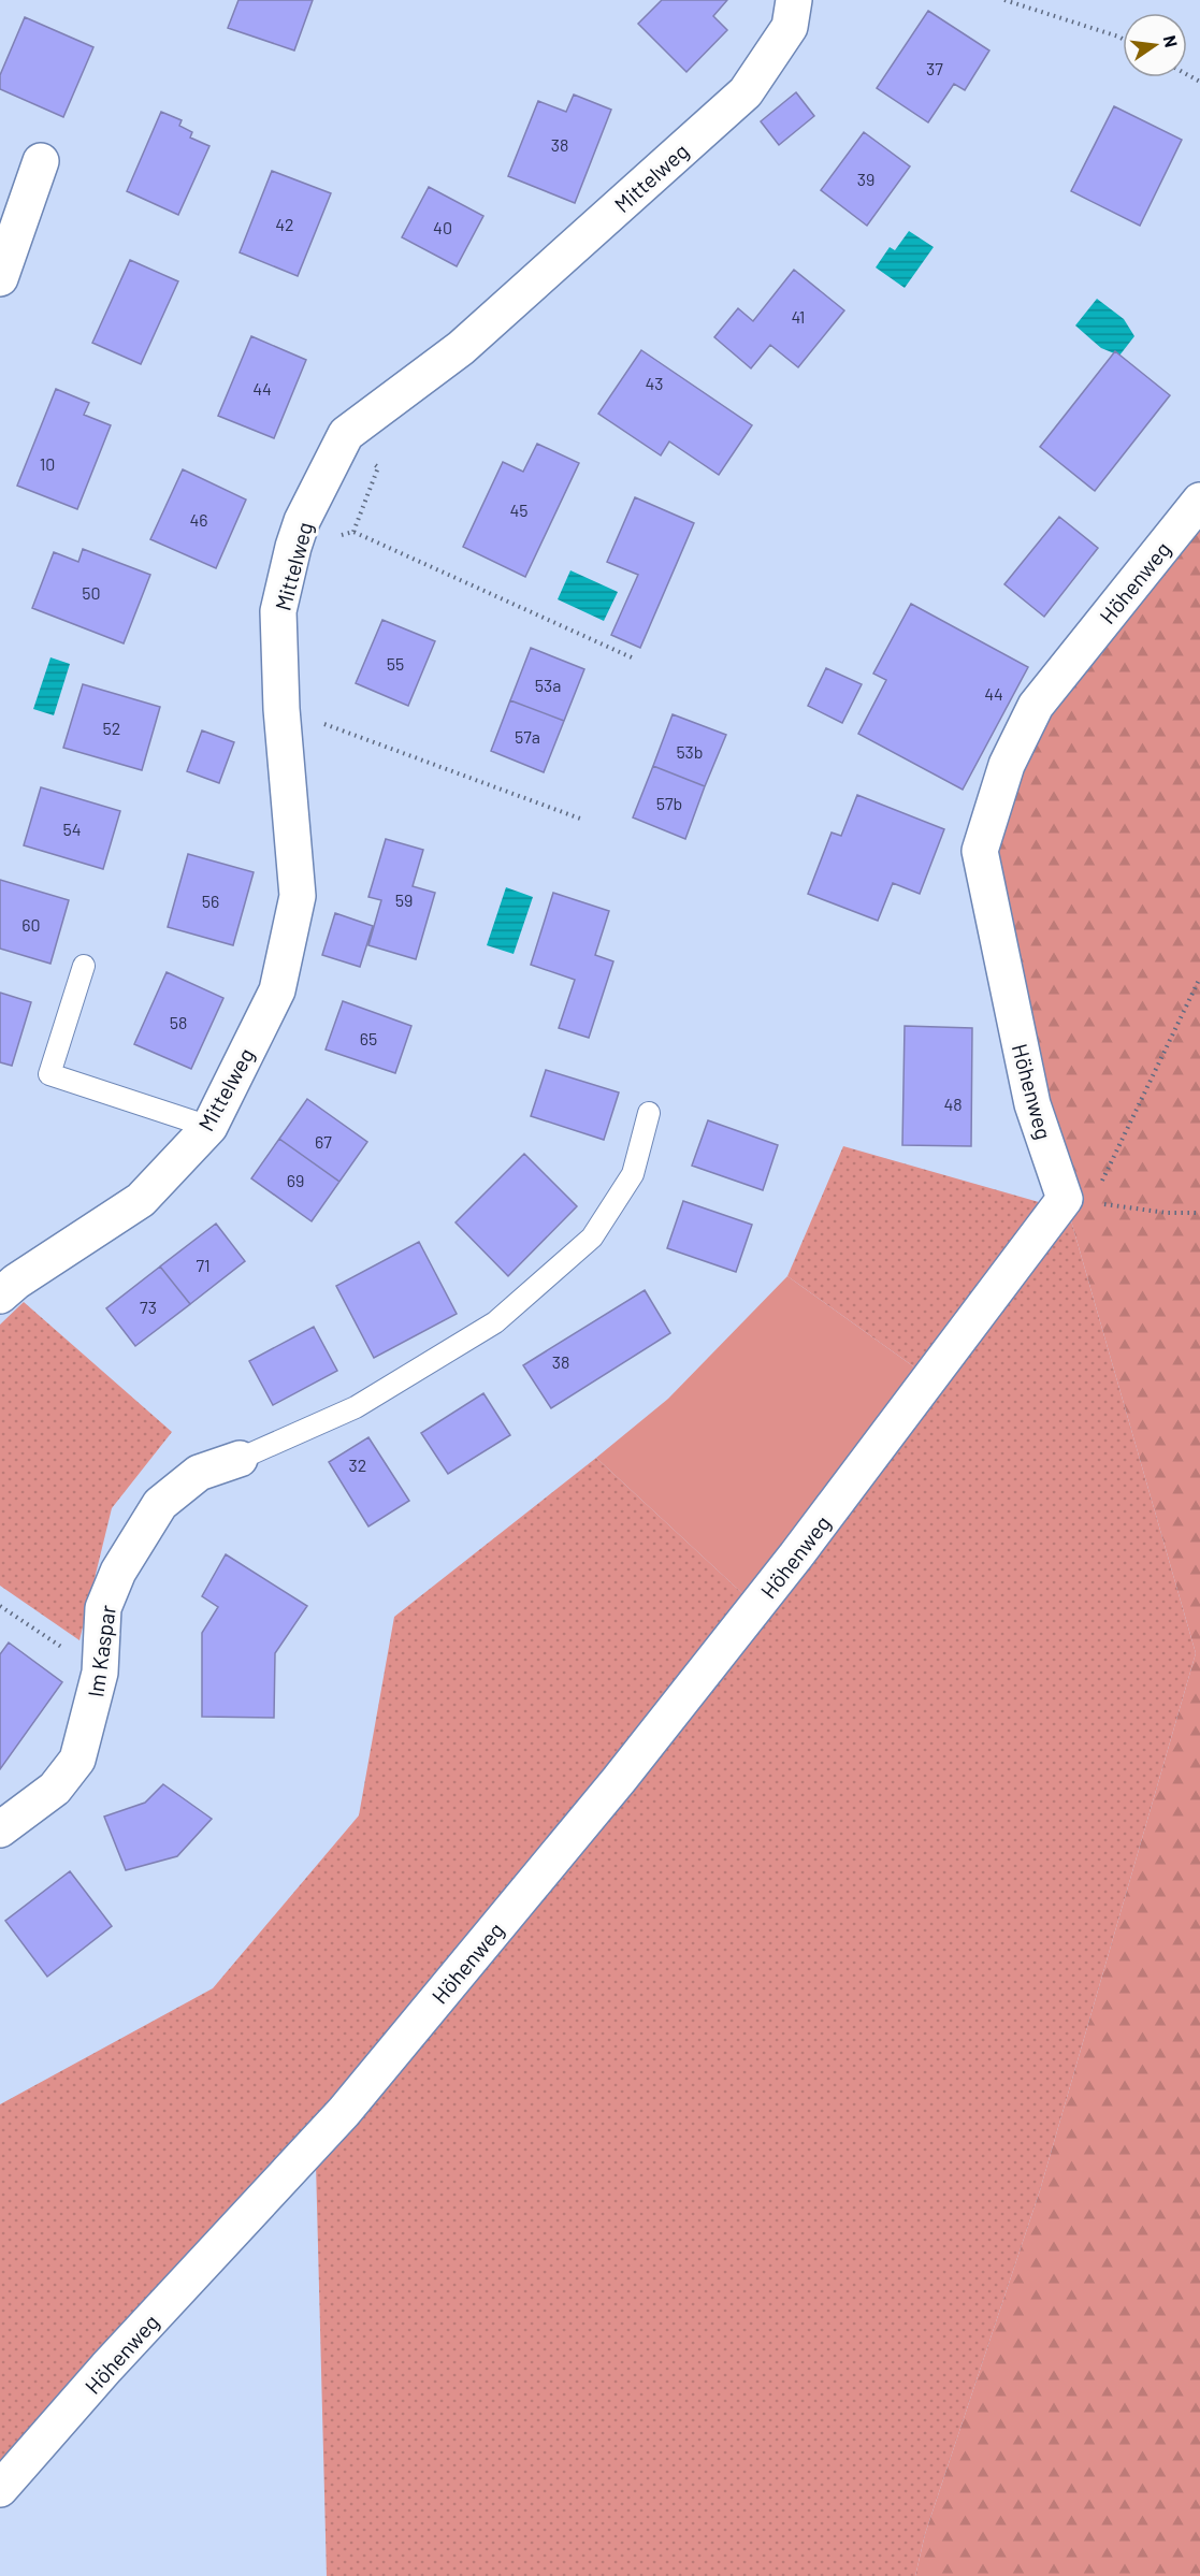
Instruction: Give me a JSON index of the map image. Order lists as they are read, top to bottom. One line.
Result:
{"streets":{"street":["Mittelweg","Höhenweg","Im Kaspar"]},"house_numbers":["37","38","39","42","40","41","43","44","10","45","46","50","55","53a","44","52","57a","53b","57b","54","59","56","60","58","65","48","67","69","71","73","38","32"],"north":"right"}
